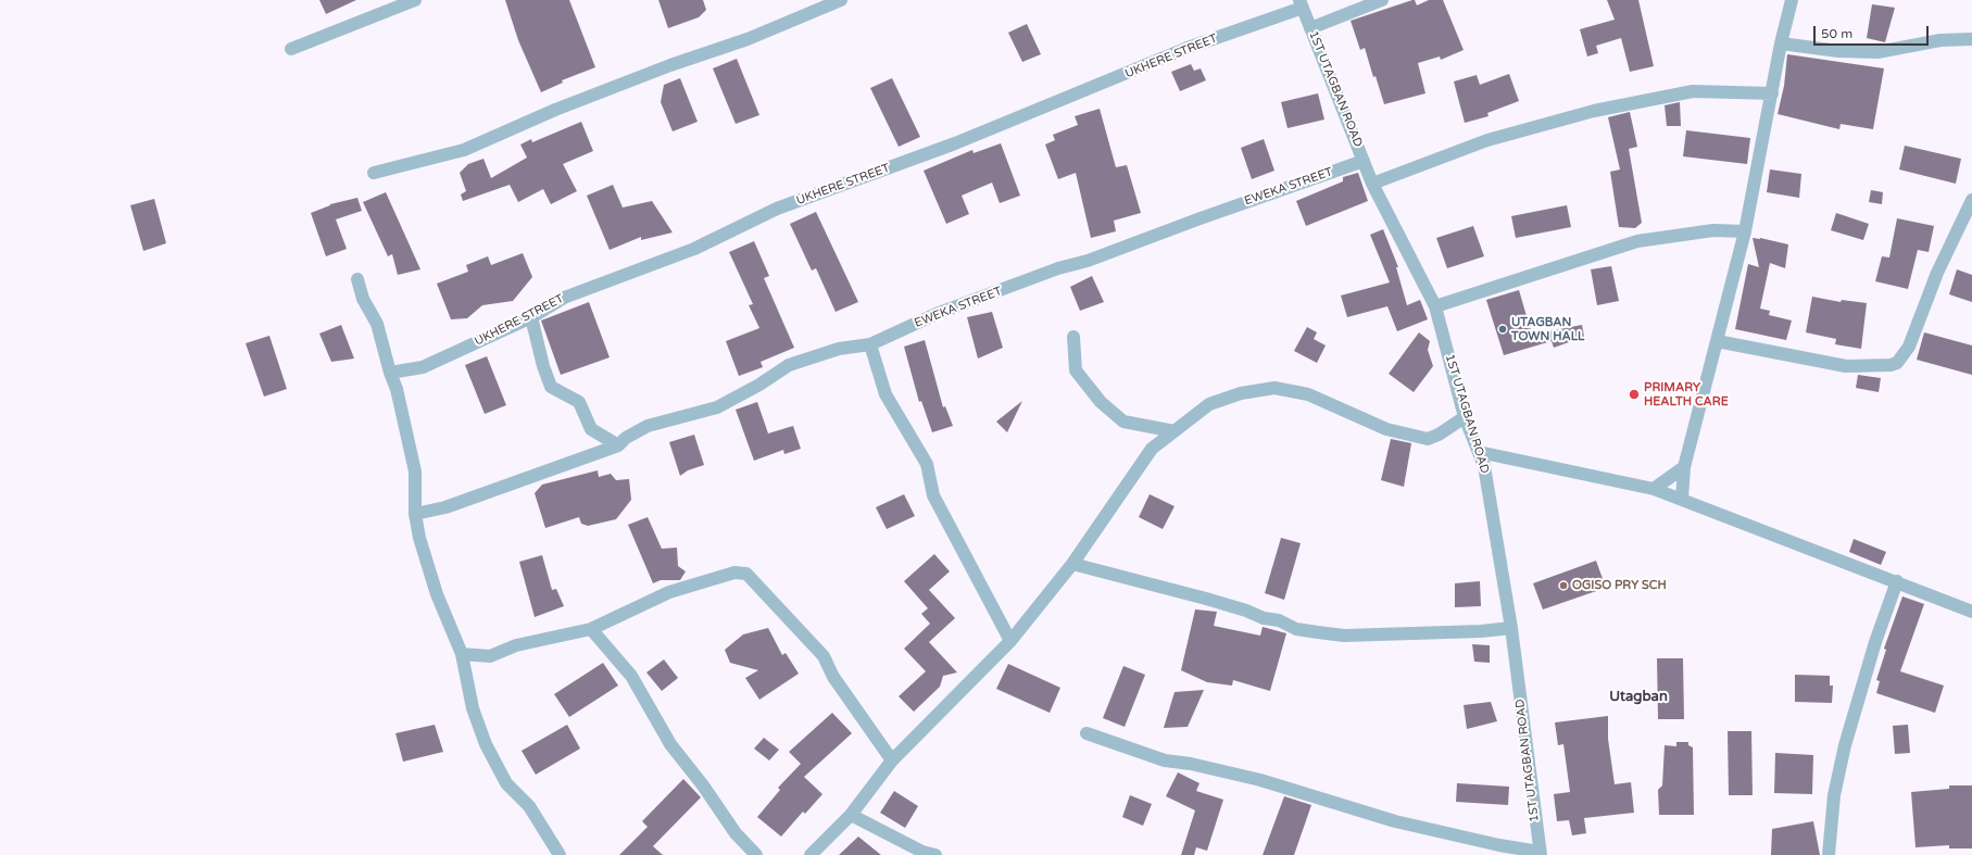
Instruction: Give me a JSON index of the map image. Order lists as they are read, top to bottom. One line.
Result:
{"streets":{"street":["UKHERE STREET","1ST UTAGBAN ROAD","EWEKA STREET"]},"crossings":[["UKHERE STREET","1ST UTAGBAN ROAD"],["1ST UTAGBAN ROAD","EWEKA STREET"]],"districts":["Utagban"],"places":["UTAGBAN TOWN HALL","PRIMARY HEALTH CARE","OGISO PRY SCH"],"scale_bar":"50 m"}
